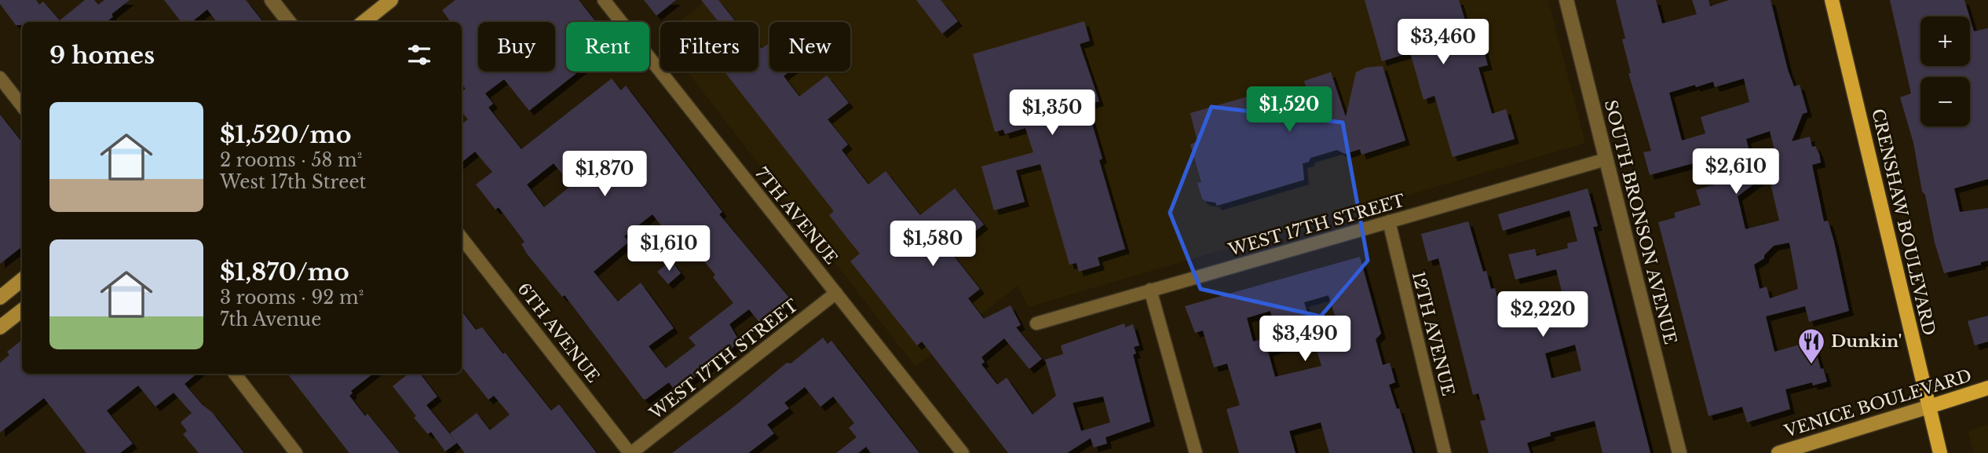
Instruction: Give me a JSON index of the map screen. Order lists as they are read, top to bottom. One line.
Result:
{"streets":{"main road":["CRENSHAW BOULEVARD","VENICE BOULEVARD"],"street":["7TH AVENUE","SOUTH BRONSON AVENUE","WEST 17TH STREET","6TH AVENUE","12TH AVENUE"]},"crossings":[["7TH AVENUE","WEST 17TH STREET"],["SOUTH BRONSON AVENUE","WEST 17TH STREET"],["CRENSHAW BOULEVARD","VENICE BOULEVARD"],["WEST 17TH STREET","6TH AVENUE"],["WEST 17TH STREET","12TH AVENUE"]],"places":{"restaurant":["Dunkin'"]},"page":{"map_buttons":["+","−"],"price":["$3,460","$1,520","$1,350","$2,610","$1,870","$1,580","$1,610","$2,220","$3,490"],"chip":["Buy","Rent","Filters","New"],"heading":"9 homes","list":[{"name":"$1,520/mo","note":"2 rooms · 58 m² · West 17th Street"},{"name":"$1,870/mo","note":"3 rooms · 92 m² · 7th Avenue"}]}}
